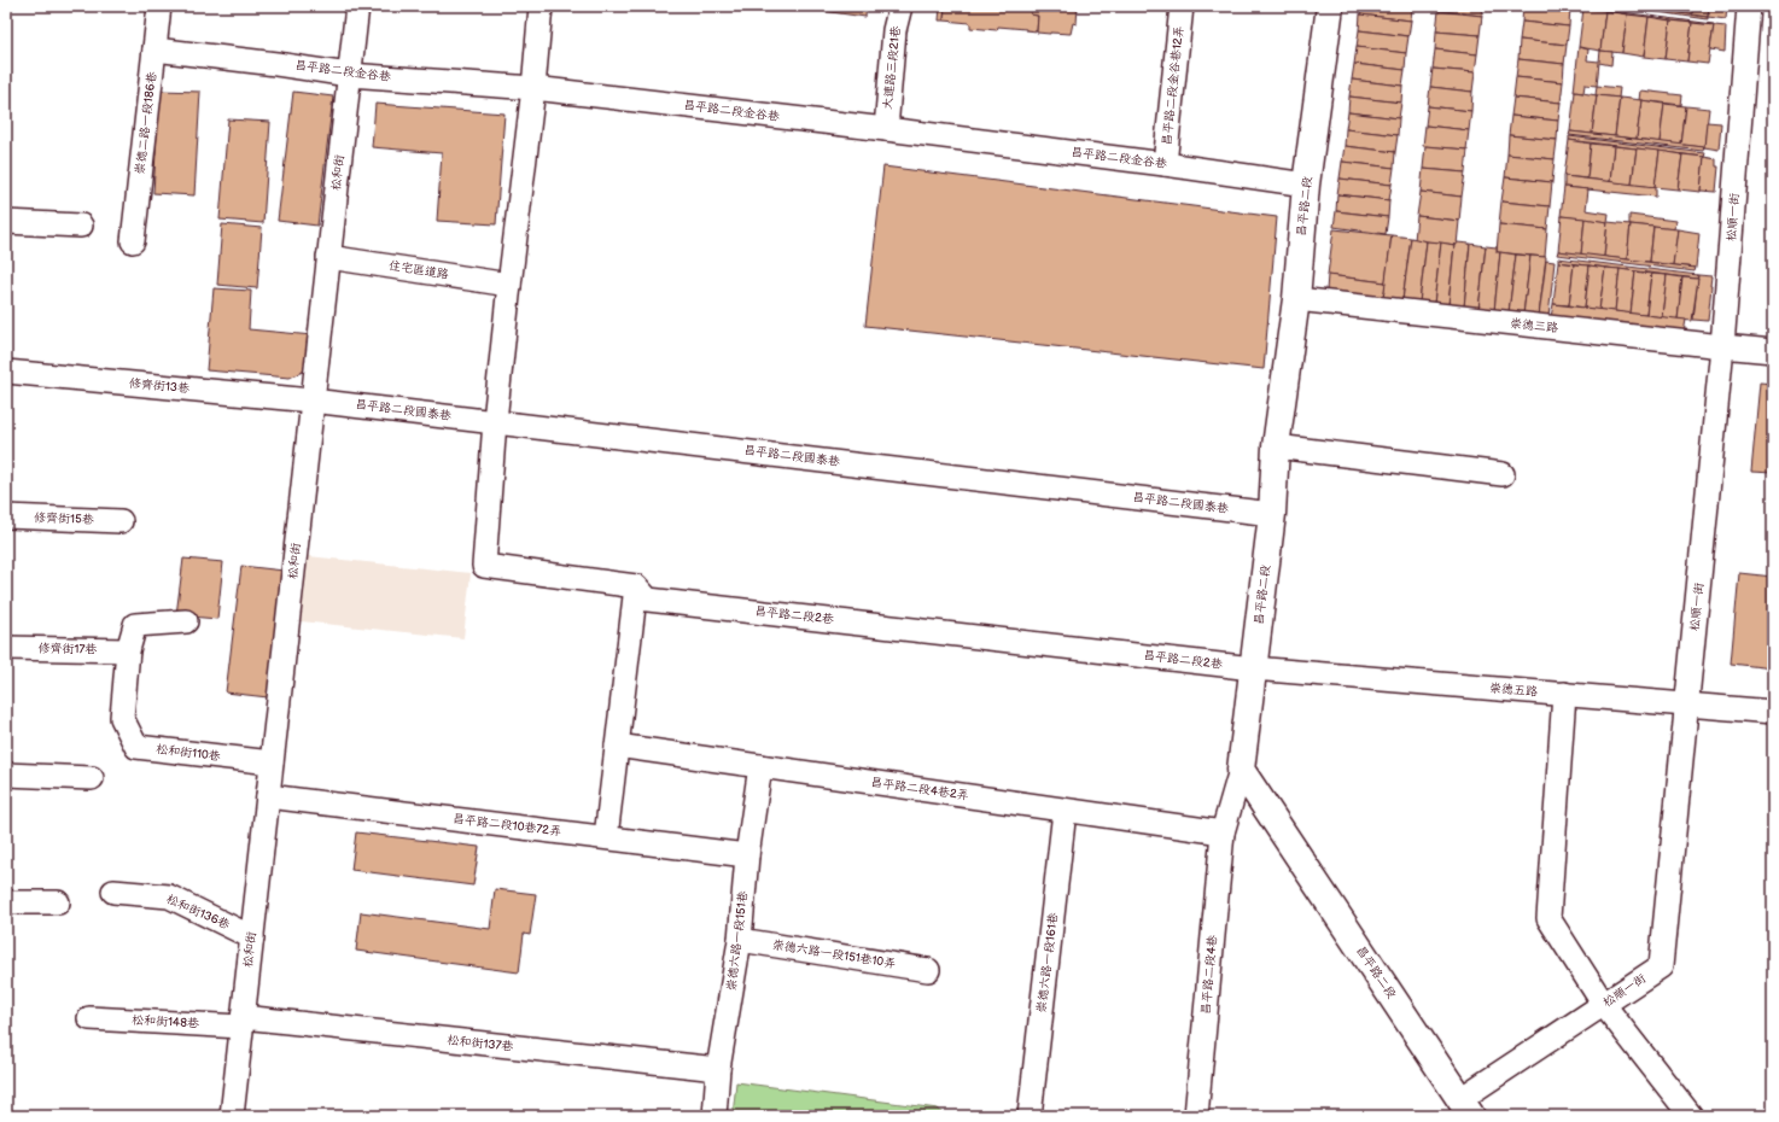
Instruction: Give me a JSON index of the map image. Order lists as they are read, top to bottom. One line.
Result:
{"streets":{"street":["大連路三段21巷","昌平路二段金谷巷","昌平路二段金谷巷12弄","崇德二路一段186巷","松和街","昌平路二段","松順一街","住宅區道路","崇德三路","修齊街13巷","昌平路二段國泰巷","修齊街15巷","昌平路二段2巷","修齊街17巷","崇德五路","松和街110巷","昌平路二段4巷2弄","昌平路二段10巷72弄","松和街136巷","崇德六路一段151巷","崇德六路一段151巷10弄","崇德六路一段161巷","昌平路二段4巷","松和街148巷","松和街137巷"]},"crossings":[["大連路三段21巷","昌平路二段金谷巷"],["昌平路二段金谷巷","昌平路二段金谷巷12弄"],["昌平路二段金谷巷","崇德二路一段186巷"],["昌平路二段金谷巷","松和街"],["昌平路二段金谷巷","昌平路二段"],["松和街","住宅區道路"],["松和街","修齊街13巷"],["松和街","昌平路二段國泰巷"],["松和街","松和街110巷"],["松和街","昌平路二段10巷72弄"],["松和街","松和街136巷"],["松和街","松和街148巷"],["松和街","松和街137巷"],["昌平路二段","松順一街"],["昌平路二段","崇德三路"],["昌平路二段","昌平路二段國泰巷"],["昌平路二段","昌平路二段2巷"],["昌平路二段","崇德五路"],["昌平路二段","昌平路二段4巷"],["松順一街","崇德三路"],["松順一街","崇德五路"],["修齊街13巷","昌平路二段國泰巷"],["昌平路二段國泰巷","昌平路二段2巷"],["昌平路二段2巷","崇德五路"],["修齊街17巷","松和街110巷"],["昌平路二段4巷2弄","崇德六路一段151巷"],["昌平路二段4巷2弄","崇德六路一段161巷"],["昌平路二段4巷2弄","昌平路二段4巷"],["昌平路二段10巷72弄","崇德六路一段151巷"],["崇德六路一段151巷","崇德六路一段151巷10弄"],["崇德六路一段151巷","松和街137巷"],["松和街148巷","松和街137巷"]]}
